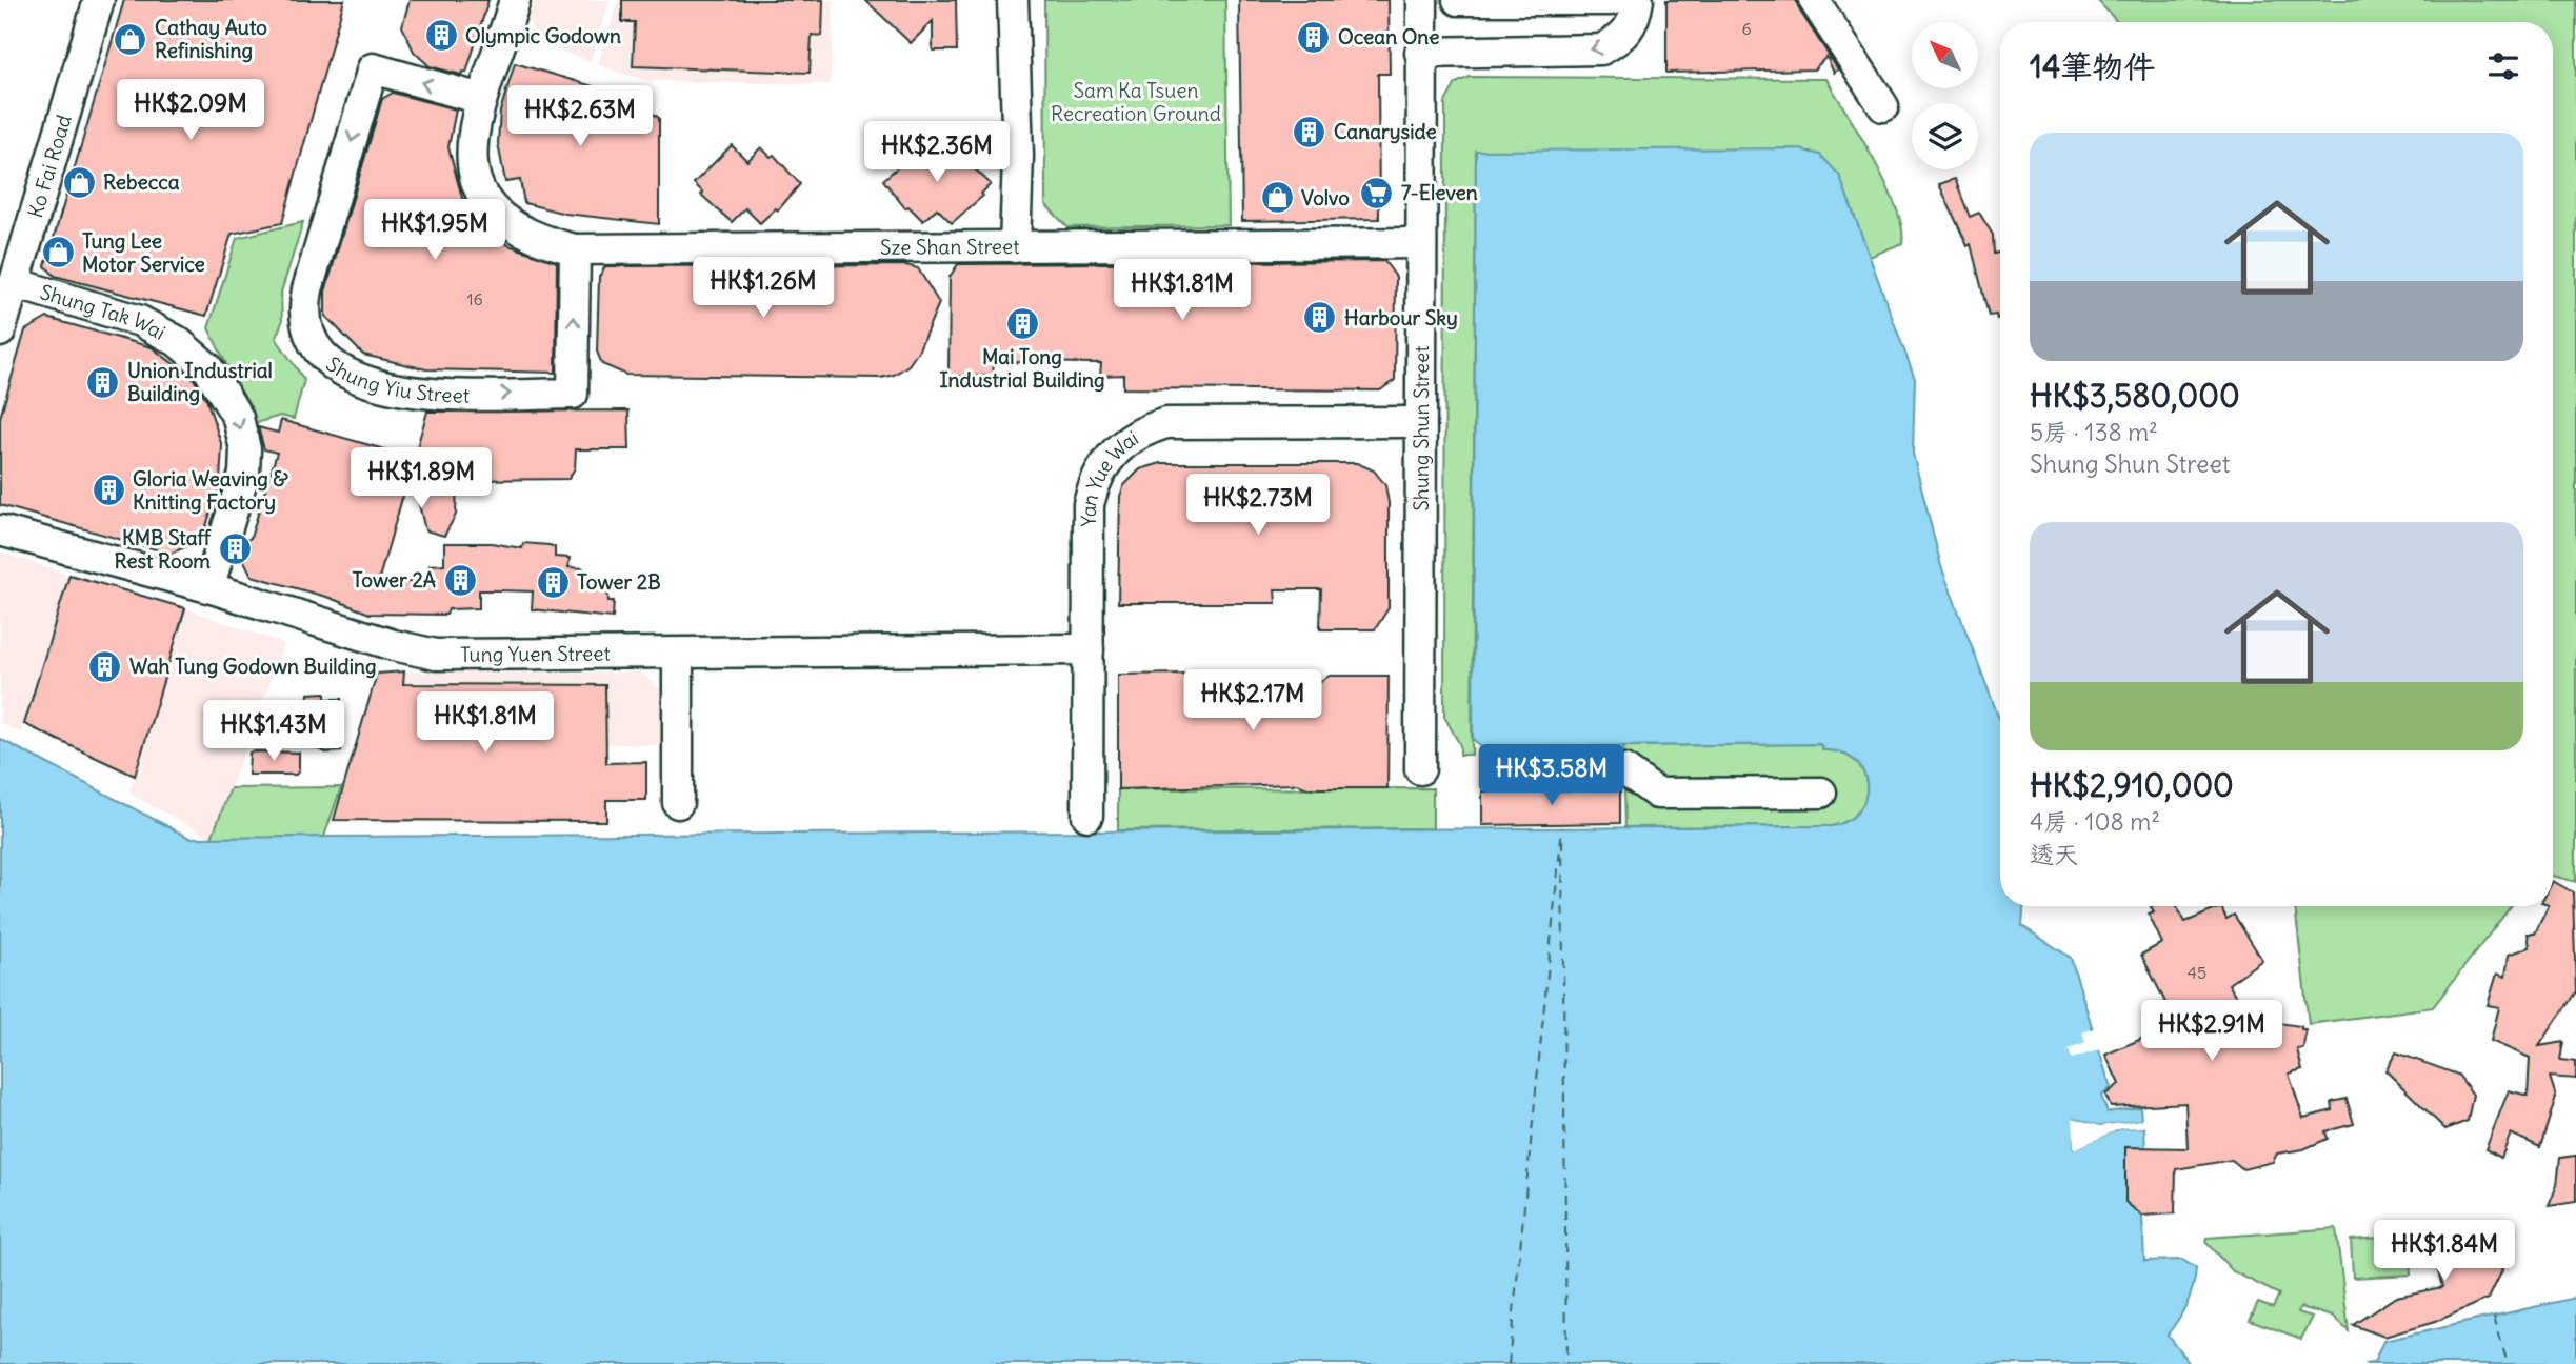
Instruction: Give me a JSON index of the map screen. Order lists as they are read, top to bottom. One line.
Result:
{"streets":{"street":["Ko Fai Road","Sze Shan Street","Shung Tak Wai","Shung Yiu Street","Shung Shun Street","Yan Yue Wai","Tung Yuen Street"]},"crossings":[["Ko Fai Road","Shung Tak Wai"],["Sze Shan Street","Shung Yiu Street"],["Sze Shan Street","Shung Shun Street"],["Shung Tak Wai","Tung Yuen Street"],["Shung Shun Street","Yan Yue Wai"],["Yan Yue Wai","Tung Yuen Street"]],"one_way":["Shung Tak Wai"],"parks":["Sam Ka Tsuen Recreation Ground"],"places":{"building":["Olympic Godown","Ocean One","Canaryside","Harbour Sky","Mai Tong Industrial Building","Union Industrial Building","Gloria Weaving & Knitting Factory","KMB Staff Rest Room","Tower 2A","Tower 2B","Wah Tung Godown Building"],"shop":["Cathay Auto Refinishing","Rebecca","Volvo","Tung Lee Motor Service"],"supermarket":["7-Eleven"]},"house_numbers":["6","16","45"],"north":"top left","page":{"heading":"14筆物件","price":["HK$2.09M","HK$2.63M","HK$2.36M","HK$1.95M","HK$1.26M","HK$1.81M","HK$1.89M","HK$2.73M","HK$2.17M","HK$1.81M","HK$1.43M","HK$3.58M","HK$2.91M","HK$1.84M"],"list":[{"name":"HK$3,580,000","note":"5房 · 138 m² · Shung Shun Street"},{"name":"HK$2,910,000","note":"4房 · 108 m² · 透天"}]}}
